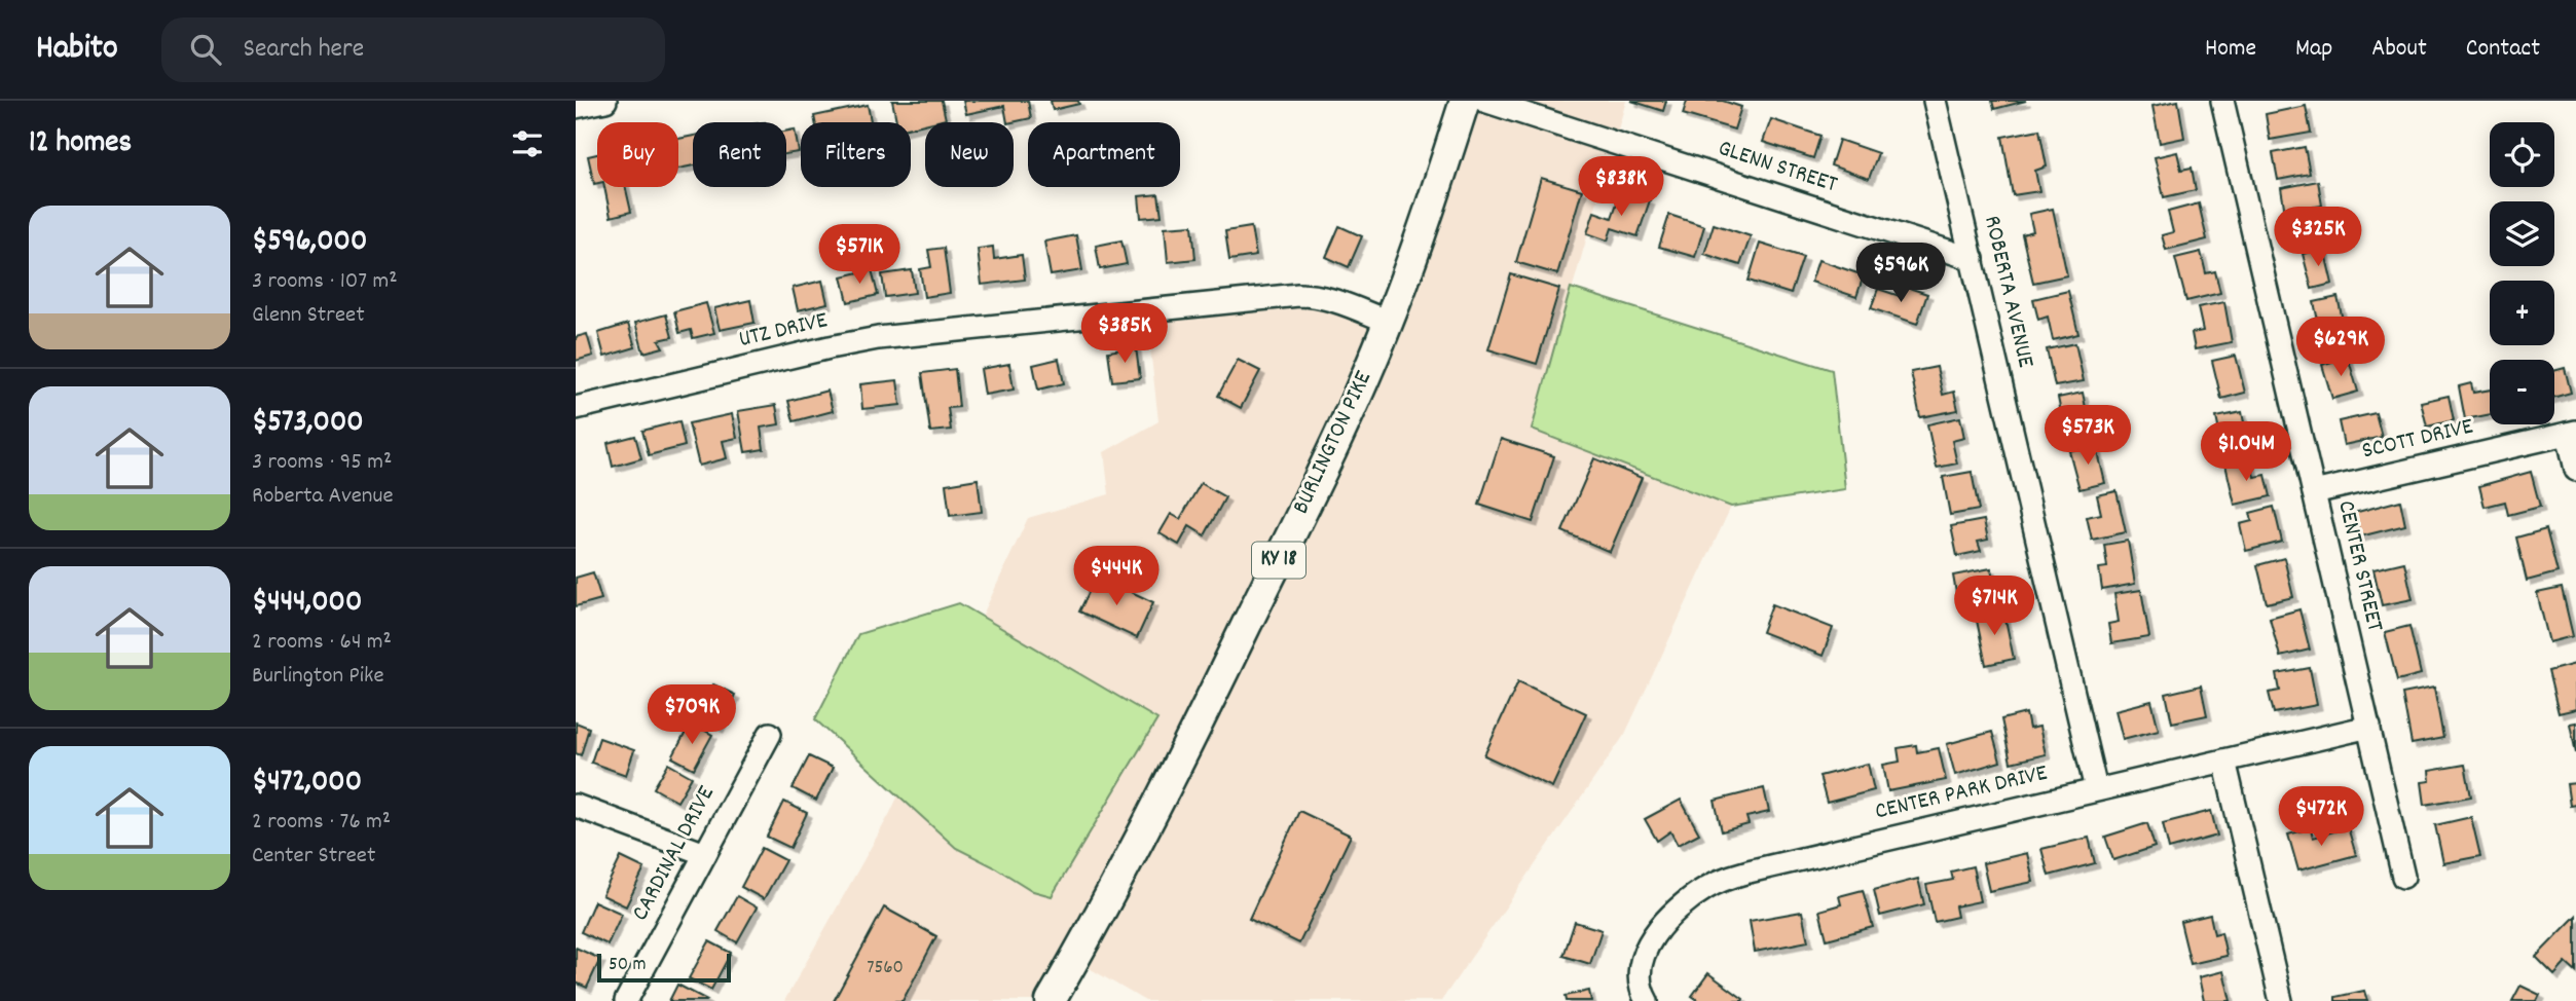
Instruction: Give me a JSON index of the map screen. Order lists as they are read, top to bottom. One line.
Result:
{"streets":{"main road":["BURLINGTON PIKE","KY 18"],"street":["GLENN STREET","ROBERTA AVENUE","UTZ DRIVE","SCOTT DRIVE","CENTER STREET","CENTER PARK DRIVE","CARDINAL DRIVE"]},"crossings":[["GLENN STREET","ROBERTA AVENUE"],["ROBERTA AVENUE","CENTER PARK DRIVE"],["UTZ DRIVE","BURLINGTON PIKE"],["SCOTT DRIVE","CENTER STREET"],["CENTER STREET","CENTER PARK DRIVE"]],"house_numbers":["7560"],"scale_bar":"50 m","page":{"header":"Habito","search":"Search here","nav":["Home","Map","About","Contact"],"heading":"12 homes","map_buttons":["+","−"],"chip":["Buy","Rent","Filters","New","Apartment"],"price":["$838K","$325K","$571K","$596K","$385K","$629K","$573K","$1.04M","$444K","$714K","$709K","$472K"],"list":[{"name":"$596,000","note":"3 rooms · 107 m² · Glenn Street"},{"name":"$573,000","note":"3 rooms · 95 m² · Roberta Avenue"},{"name":"$444,000","note":"2 rooms · 64 m² · Burlington Pike"},{"name":"$472,000","note":"2 rooms · 76 m² · Center Street"}],"scale":"50 m"}}
